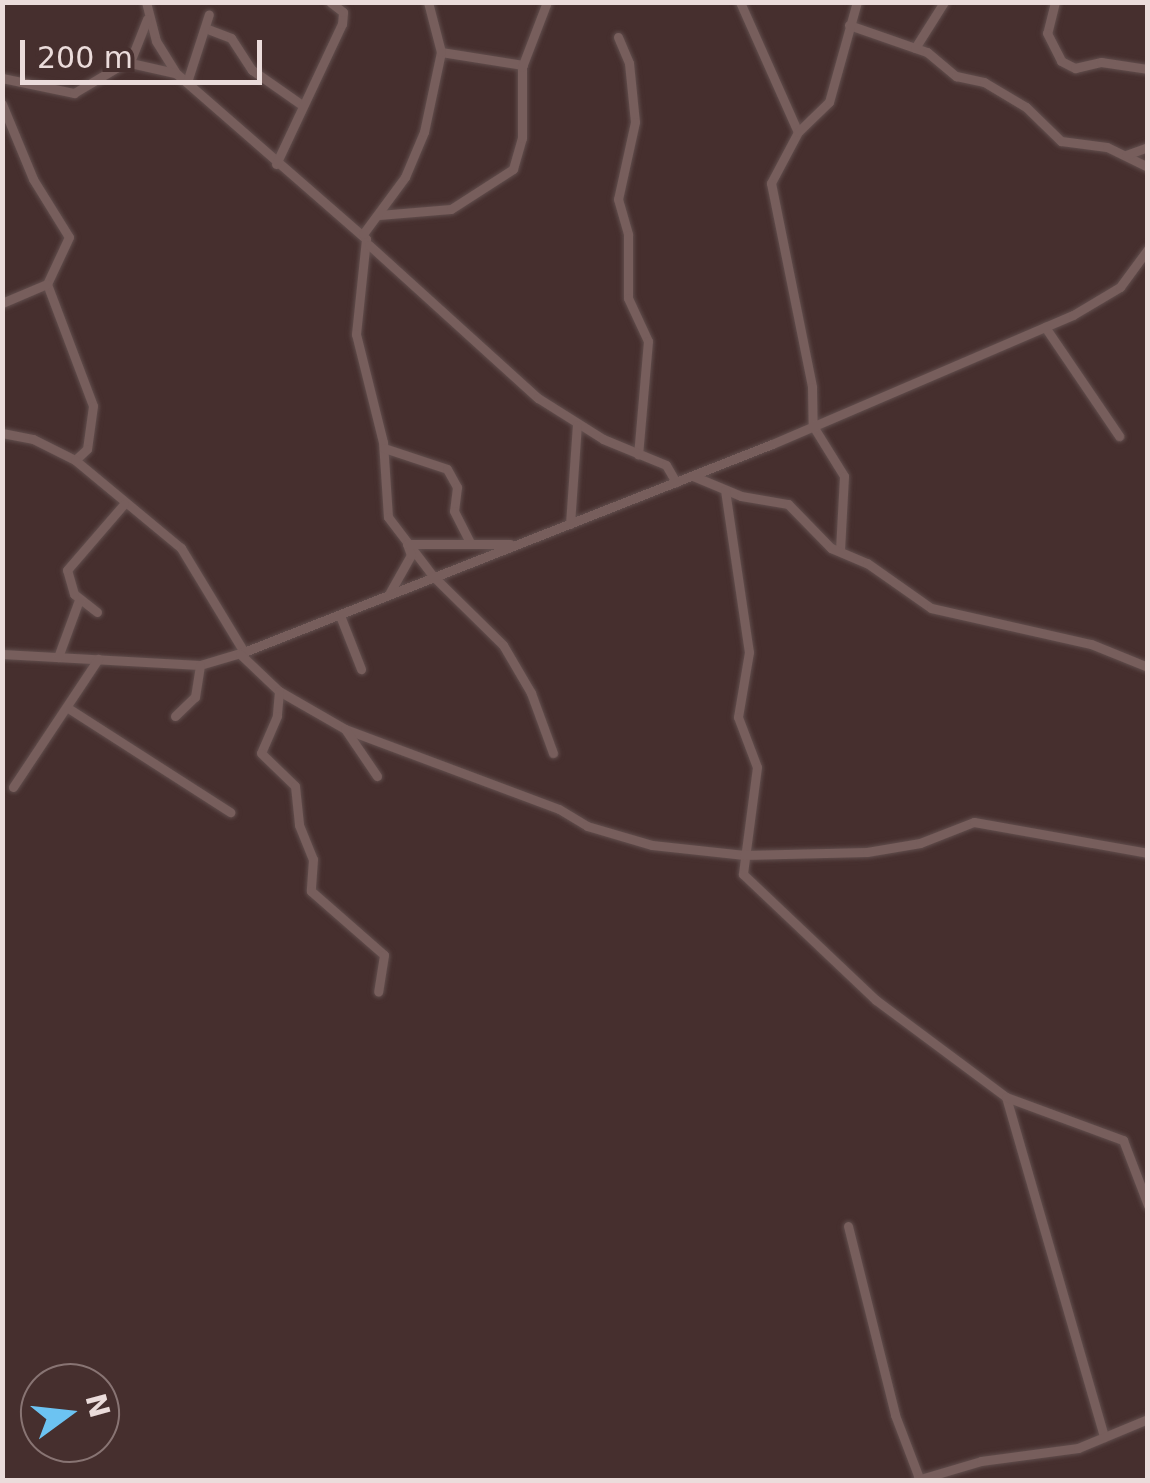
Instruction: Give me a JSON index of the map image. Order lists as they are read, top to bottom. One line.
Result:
{"scale_bar":"200 m","north":"right"}
